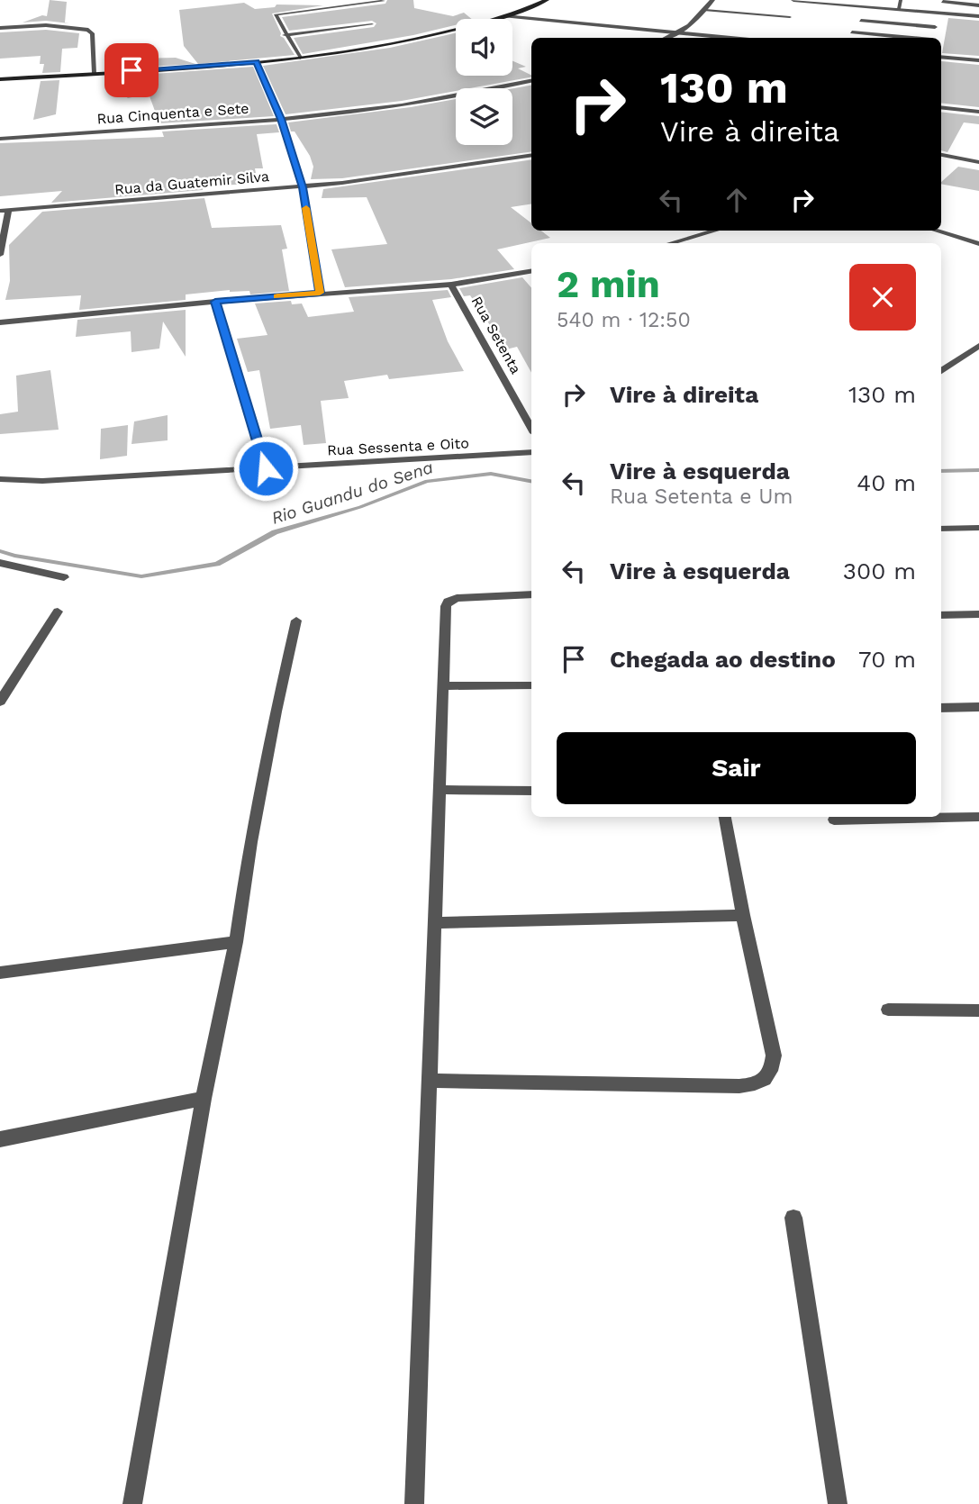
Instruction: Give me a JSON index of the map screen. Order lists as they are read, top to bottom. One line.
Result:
{"streets":{"street":["Rua Cinquenta e Sete","Rua da Guatemir Silva","Rua Setenta","Rua Sessenta e Oito"]},"water":["Rio Guandu do Sena"],"page":{"turn":["130 m","Vire à direita"],"heading":["2 min","540 m · 12:50"],"list":[{"name":"Vire à direita","value":"130 m"},{"name":"Vire à esquerda","note":"Rua Setenta e Um","value":"40 m"},{"name":"Vire à esquerda","value":"300 m"},{"name":"Chegada ao destino","value":"70 m"}],"buttons":"Sair"}}
